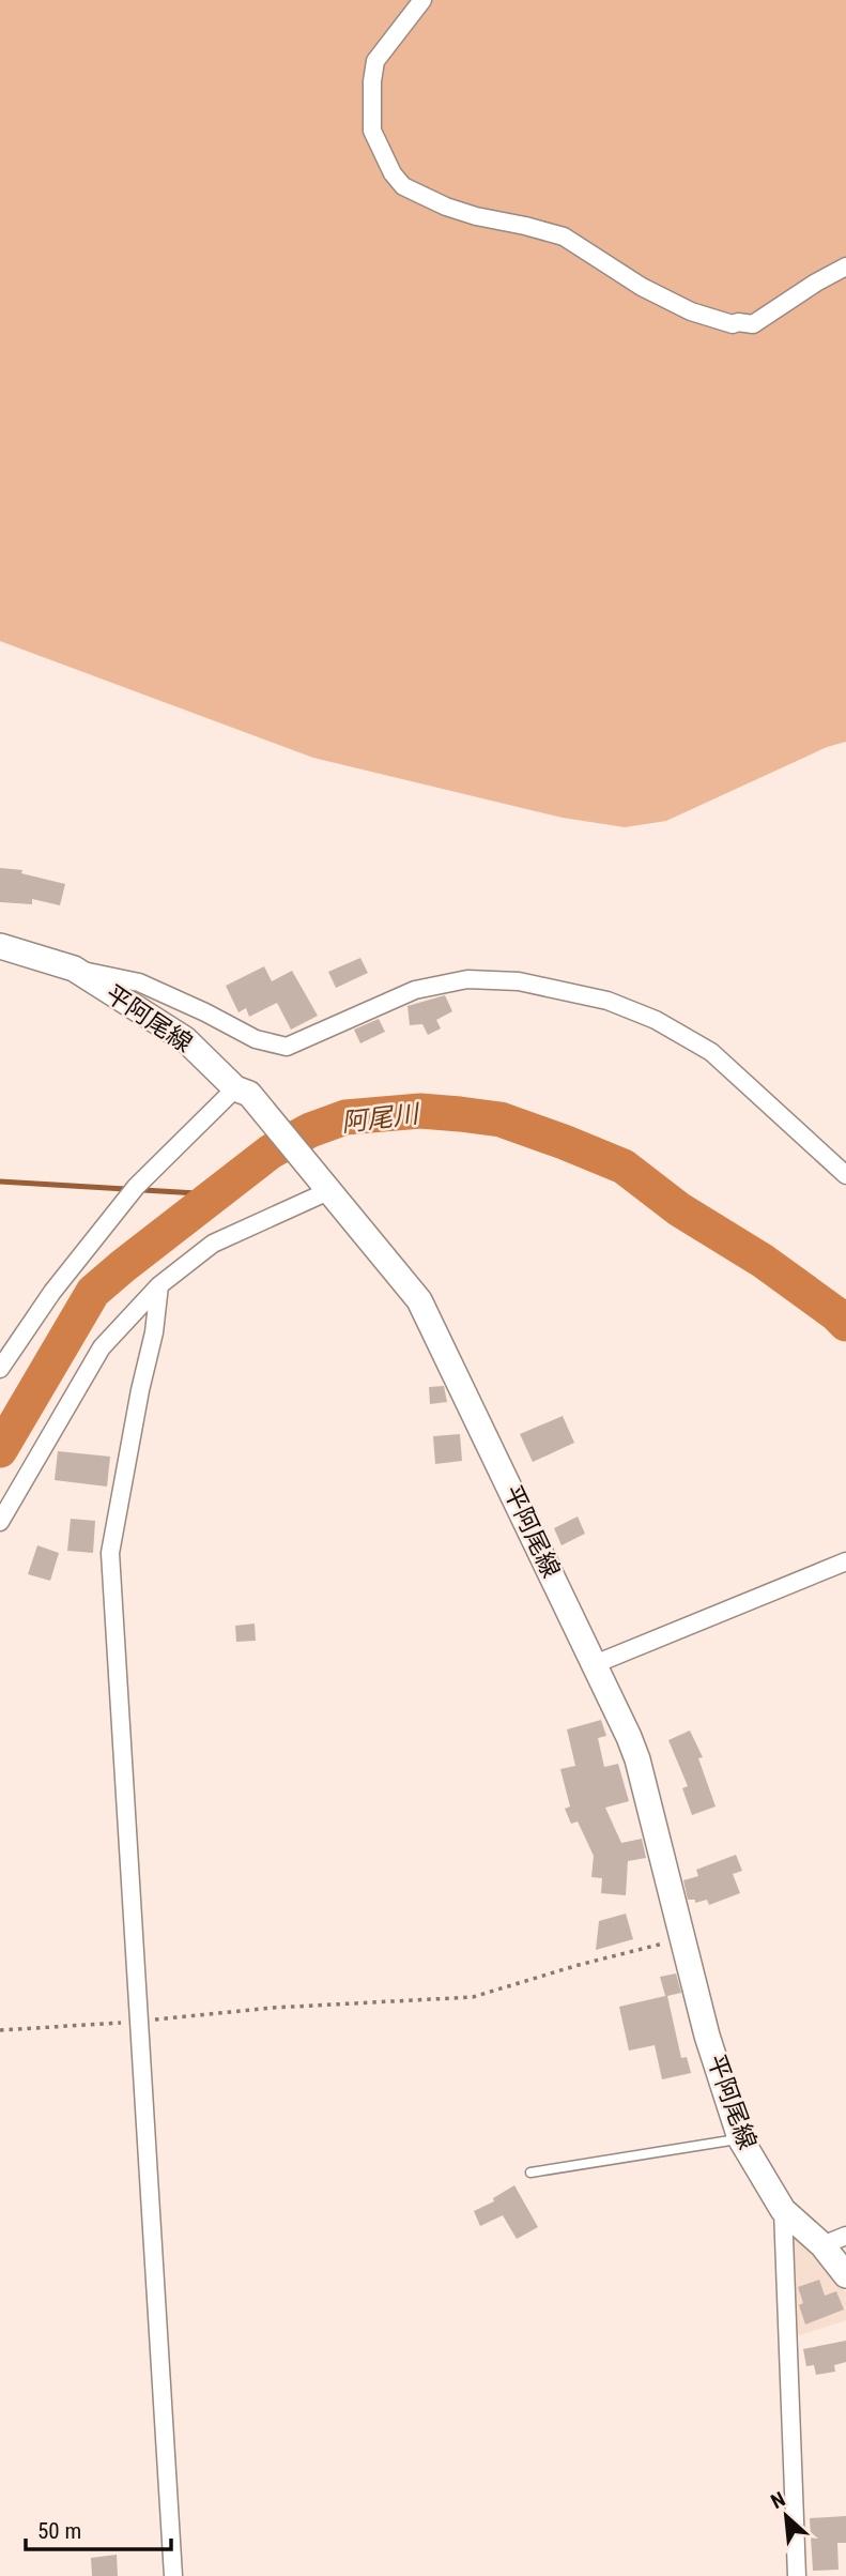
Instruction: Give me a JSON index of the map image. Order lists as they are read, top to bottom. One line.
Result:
{"streets":{"main road":["平阿尾線"]},"water":["阿尾川"],"scale_bar":"50 m","north":"top left"}
